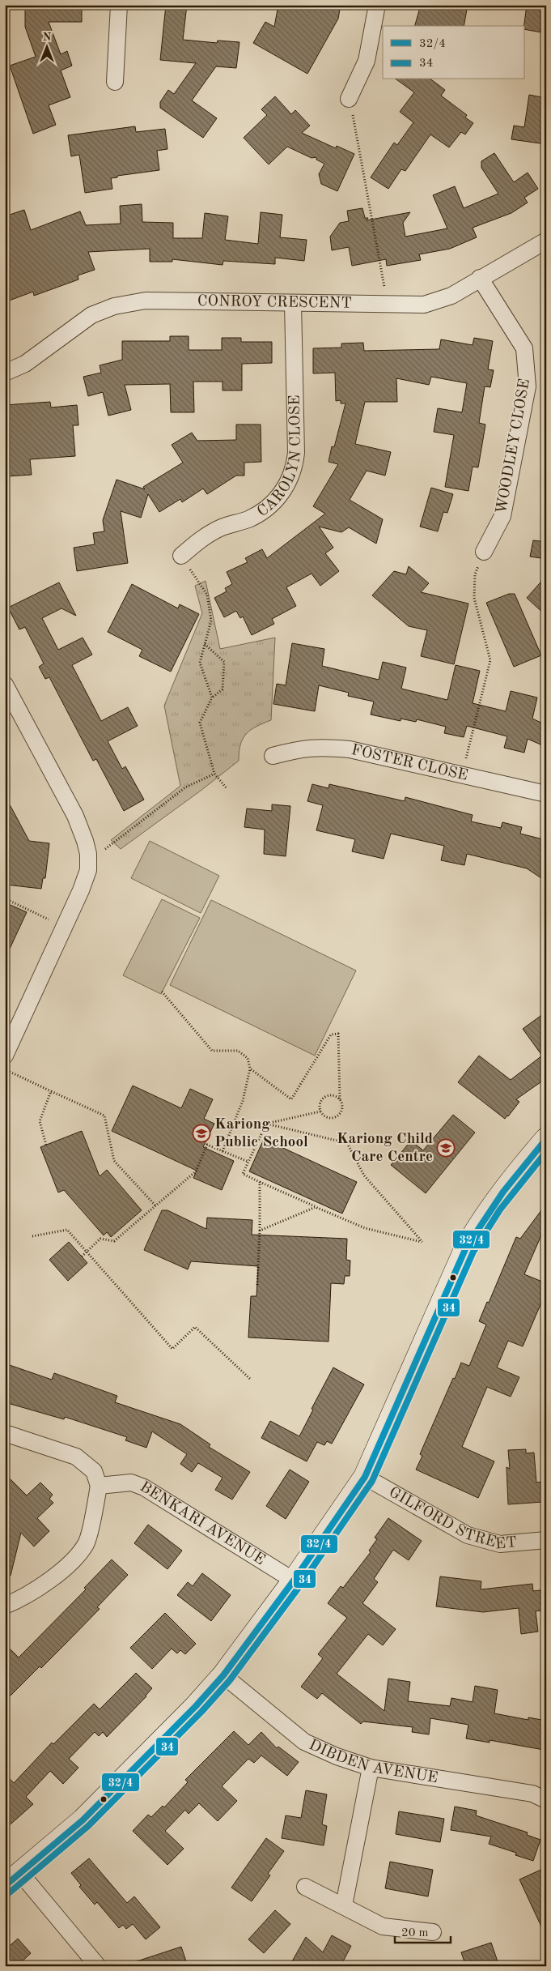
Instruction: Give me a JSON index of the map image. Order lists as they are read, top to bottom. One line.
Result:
{"streets":{"street":["CONROY CRESCENT","WOODLEY CLOSE","CAROLYN CLOSE","FOSTER CLOSE","GILFORD STREET","BENKARI AVENUE","DIBDEN AVENUE"]},"crossings":[["CONROY CRESCENT","WOODLEY CLOSE"],["CONROY CRESCENT","CAROLYN CLOSE"]],"places":{"school or university":["Kariong Public School","Kariong Child Care Centre"]},"lines":["transit line 32/4","transit line 34"],"legend":["32/4","34"],"scale_bar":"20 m","north":"top"}
